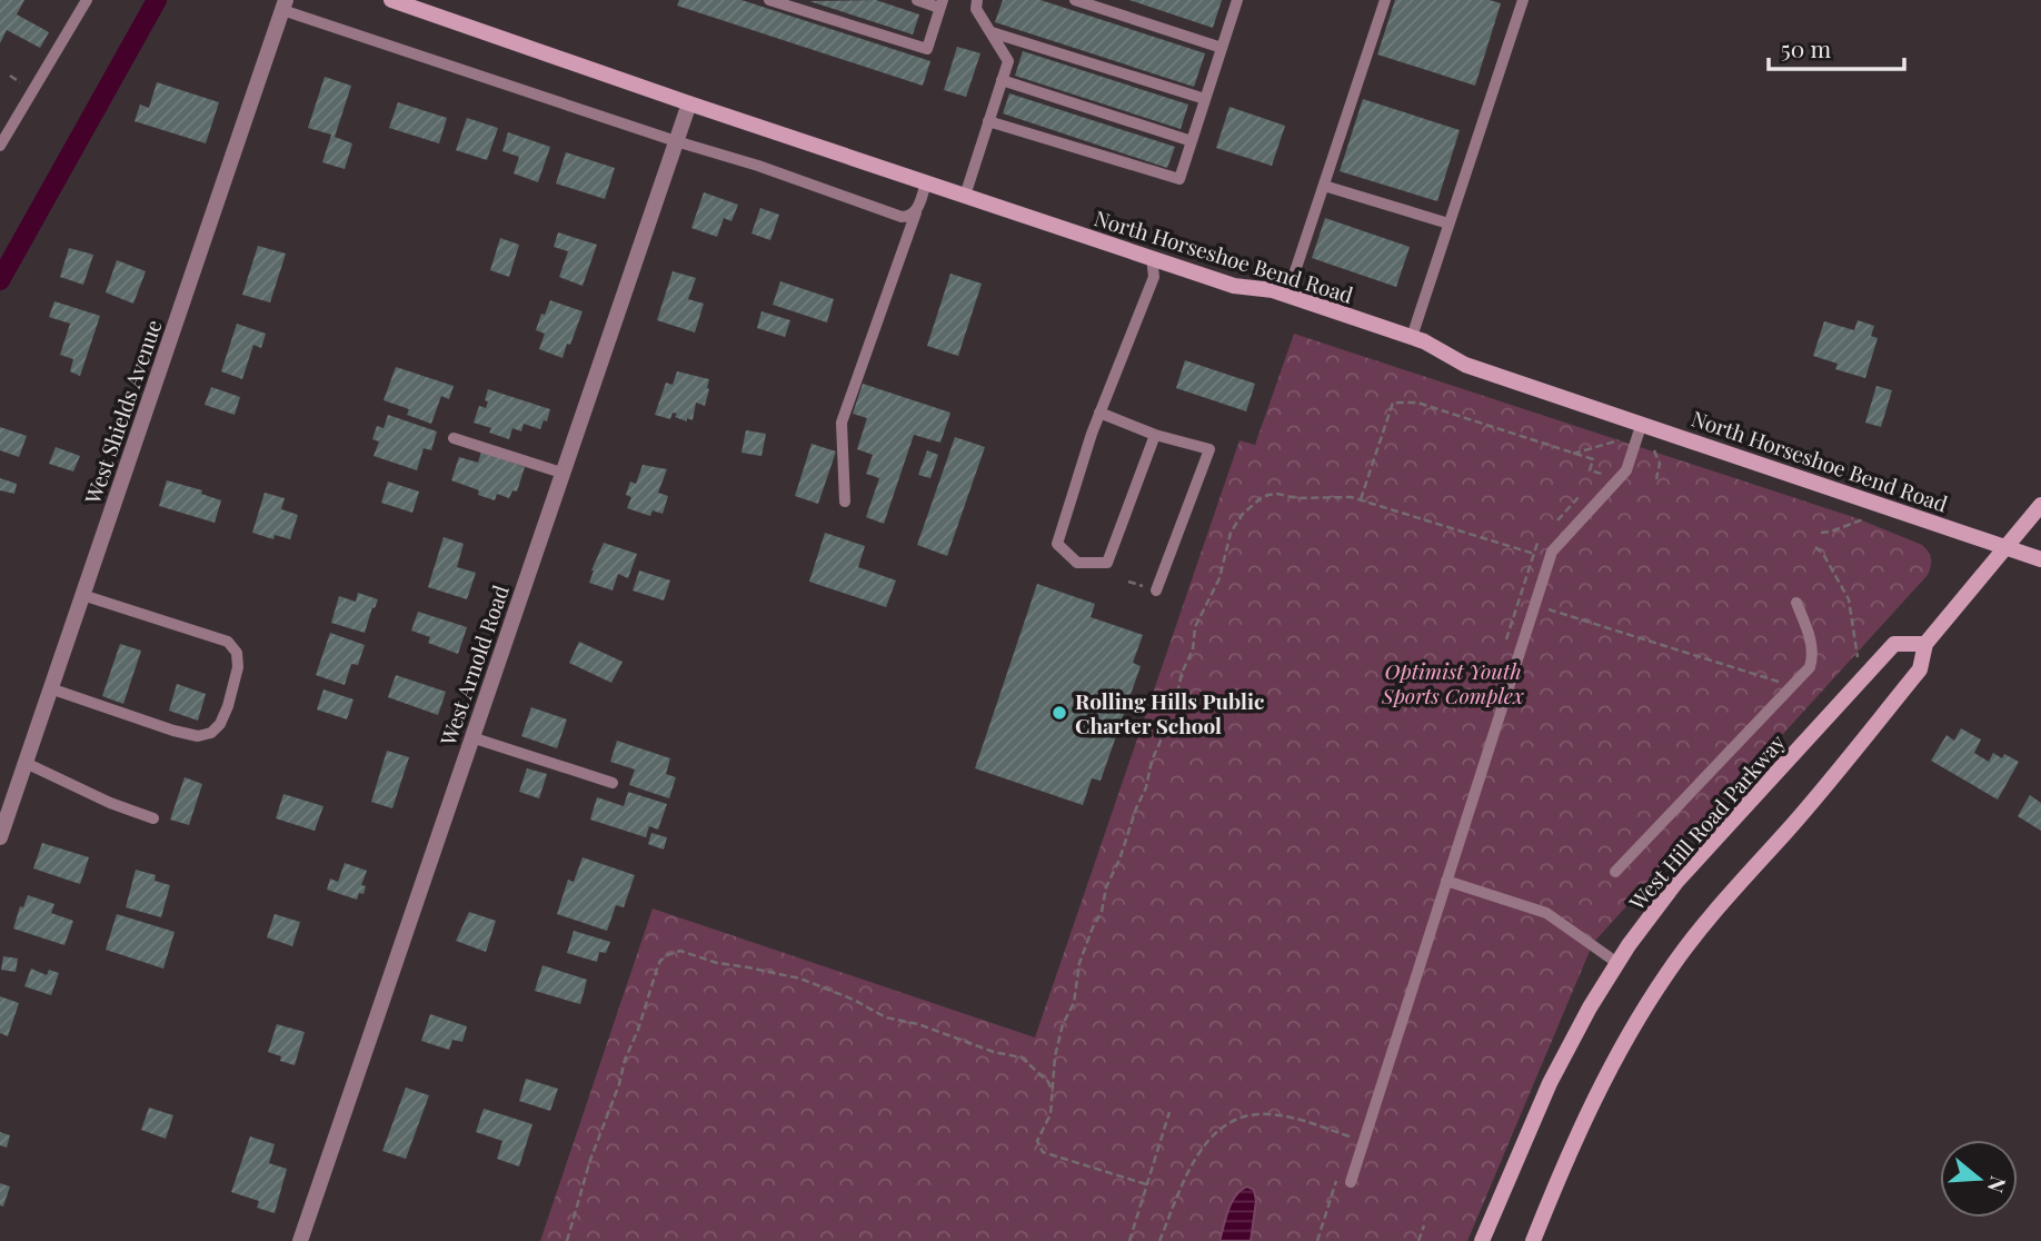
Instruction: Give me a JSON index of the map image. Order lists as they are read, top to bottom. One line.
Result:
{"streets":{"street":["North Horseshoe Bend Road","West Shields Avenue","West Arnold Road","West Hill Road Parkway"]},"crossings":[["North Horseshoe Bend Road","West Arnold Road"]],"parks":["Optimist Youth Sports Complex"],"places":["Rolling Hills Public Charter School"],"scale_bar":"50 m","north":"right"}
